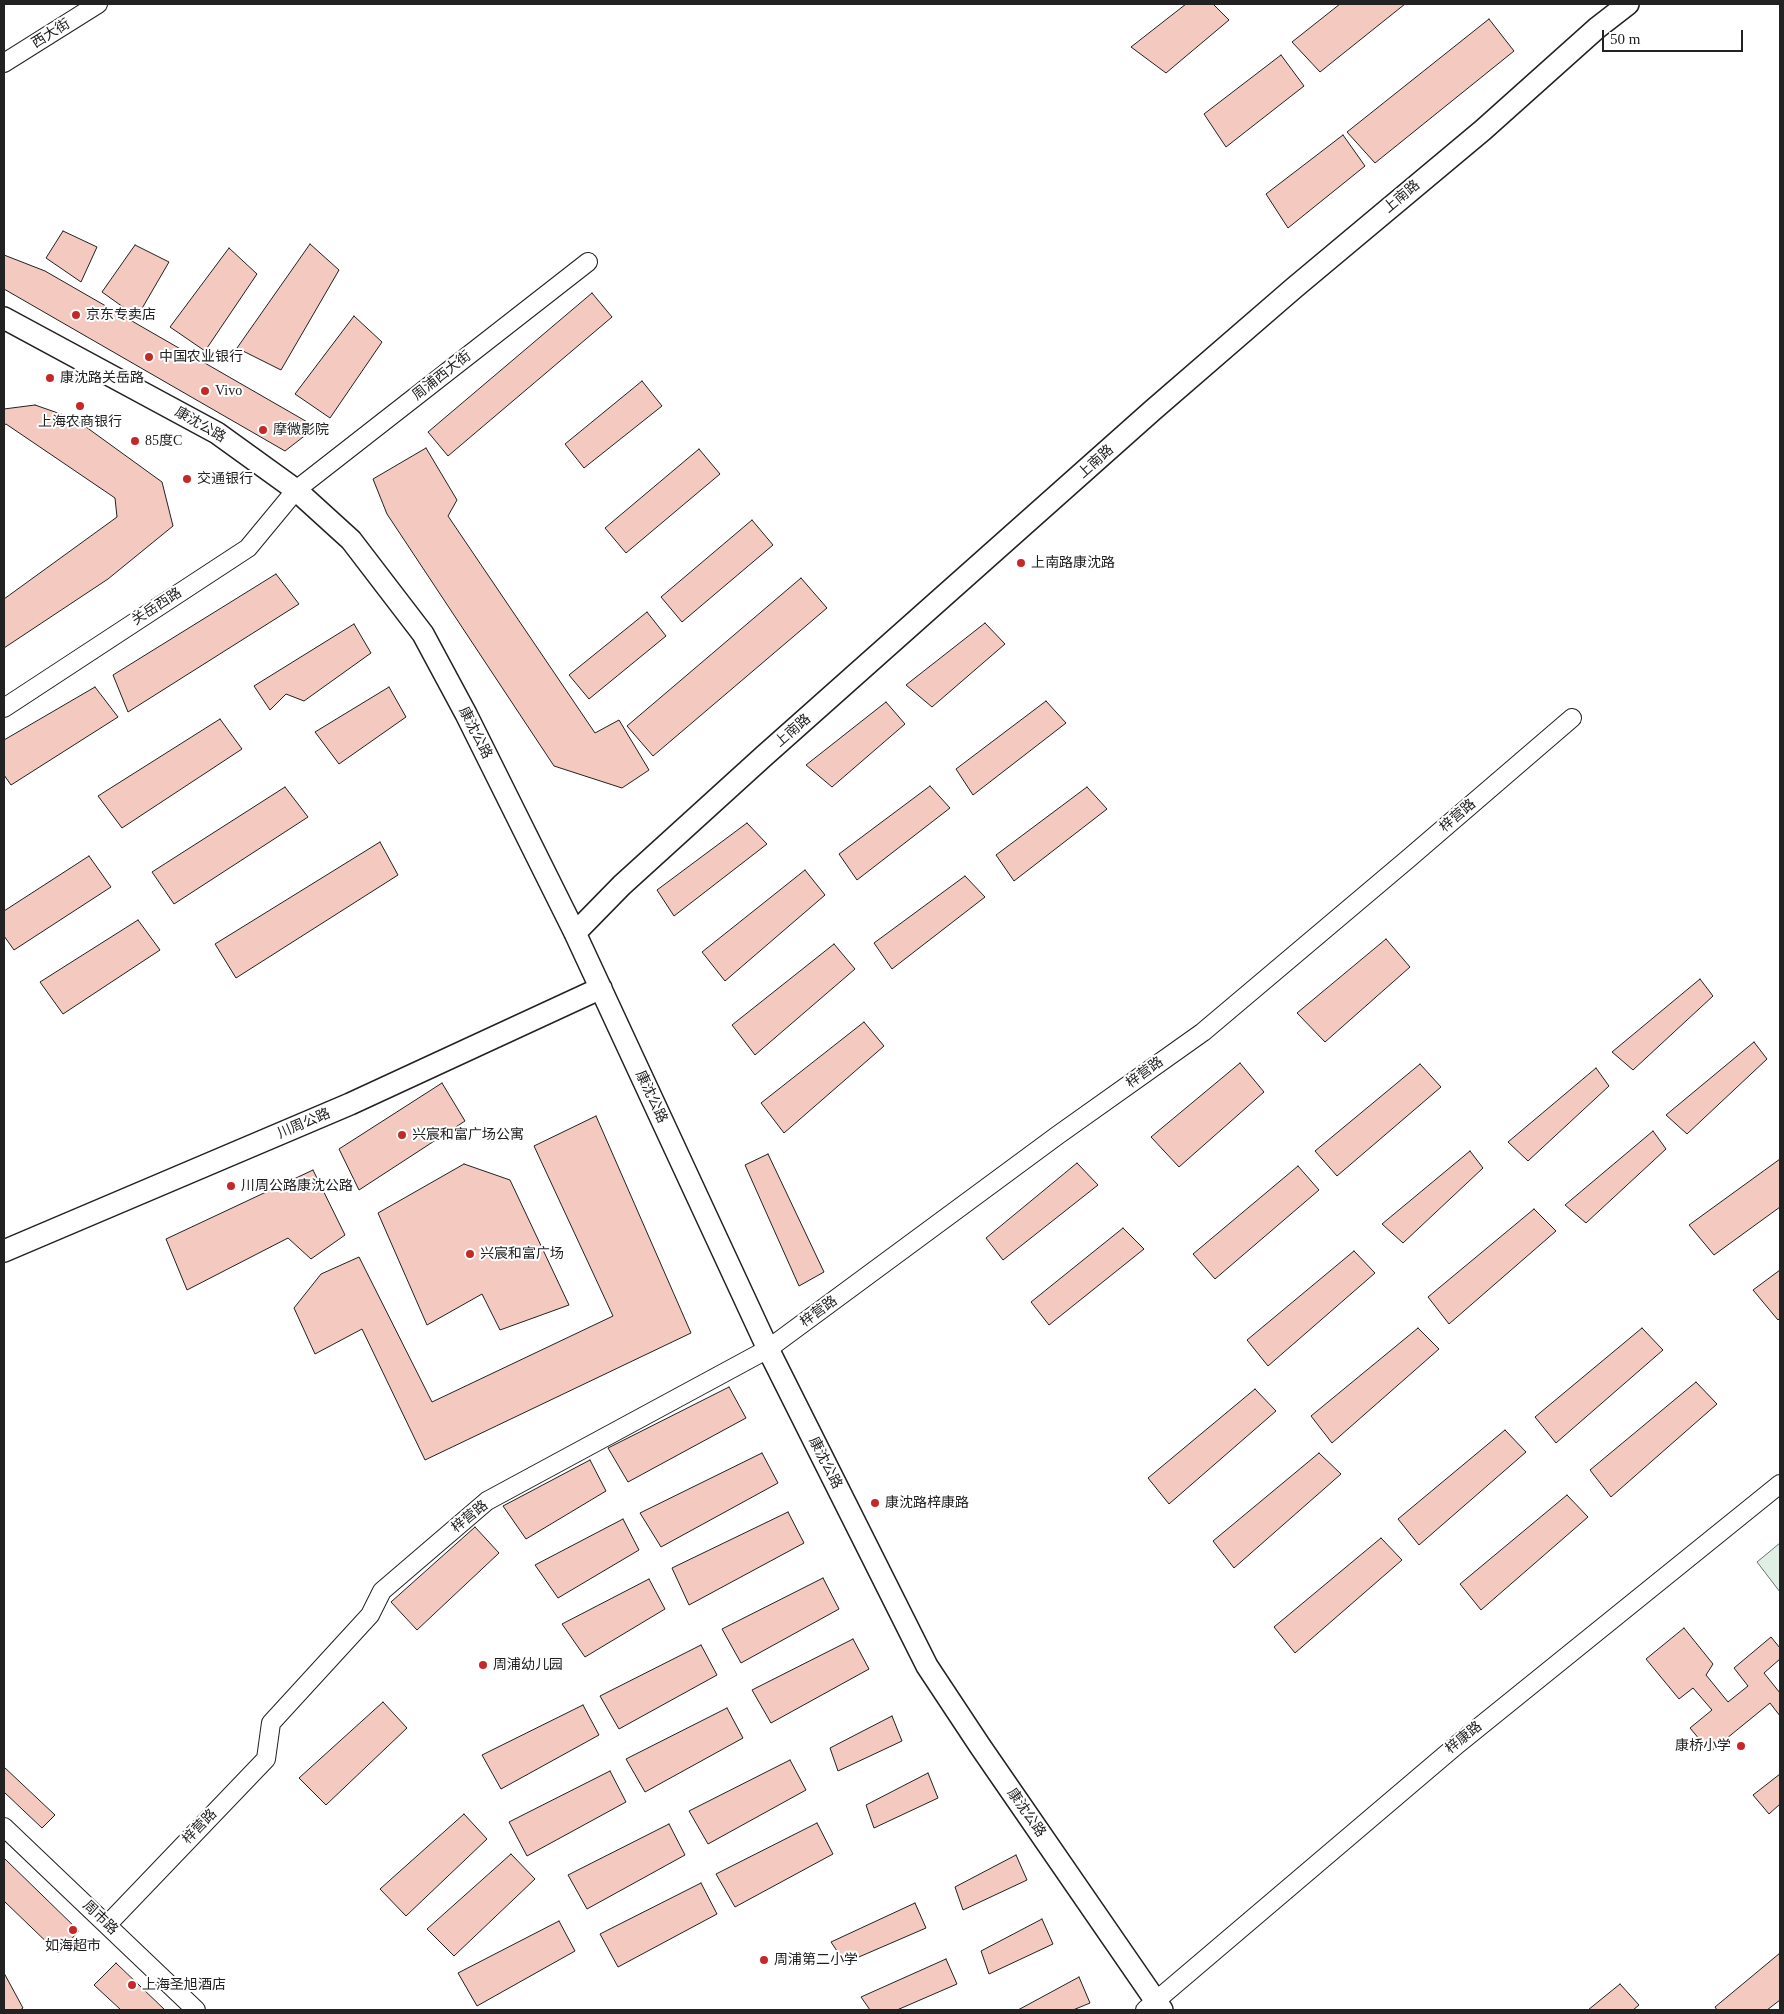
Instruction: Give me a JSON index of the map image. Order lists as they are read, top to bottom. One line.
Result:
{"streets":{"street":["西大街","上南路","周浦西大街","康沈公路","关岳西路","梓营路","川周公路","梓康路","周市路"]},"crossings":[["上南路","康沈公路"],["周浦西大街","康沈公路"],["周浦西大街","关岳西路"],["康沈公路","关岳西路"],["康沈公路","梓营路"],["康沈公路","川周公路"],["康沈公路","梓康路"],["梓营路","周市路"]],"places":["京东专卖店","中国农业银行","康沈路关岳路","Vivo","上海农商银行","摩微影院","85度C","交通银行","上南路康沈路","兴宸和富广场公寓","川周公路康沈公路","兴宸和富广场","康沈路梓康路","周浦幼儿园","康桥小学","如海超市","周浦第二小学","上海圣旭酒店"],"scale_bar":"50 m"}
